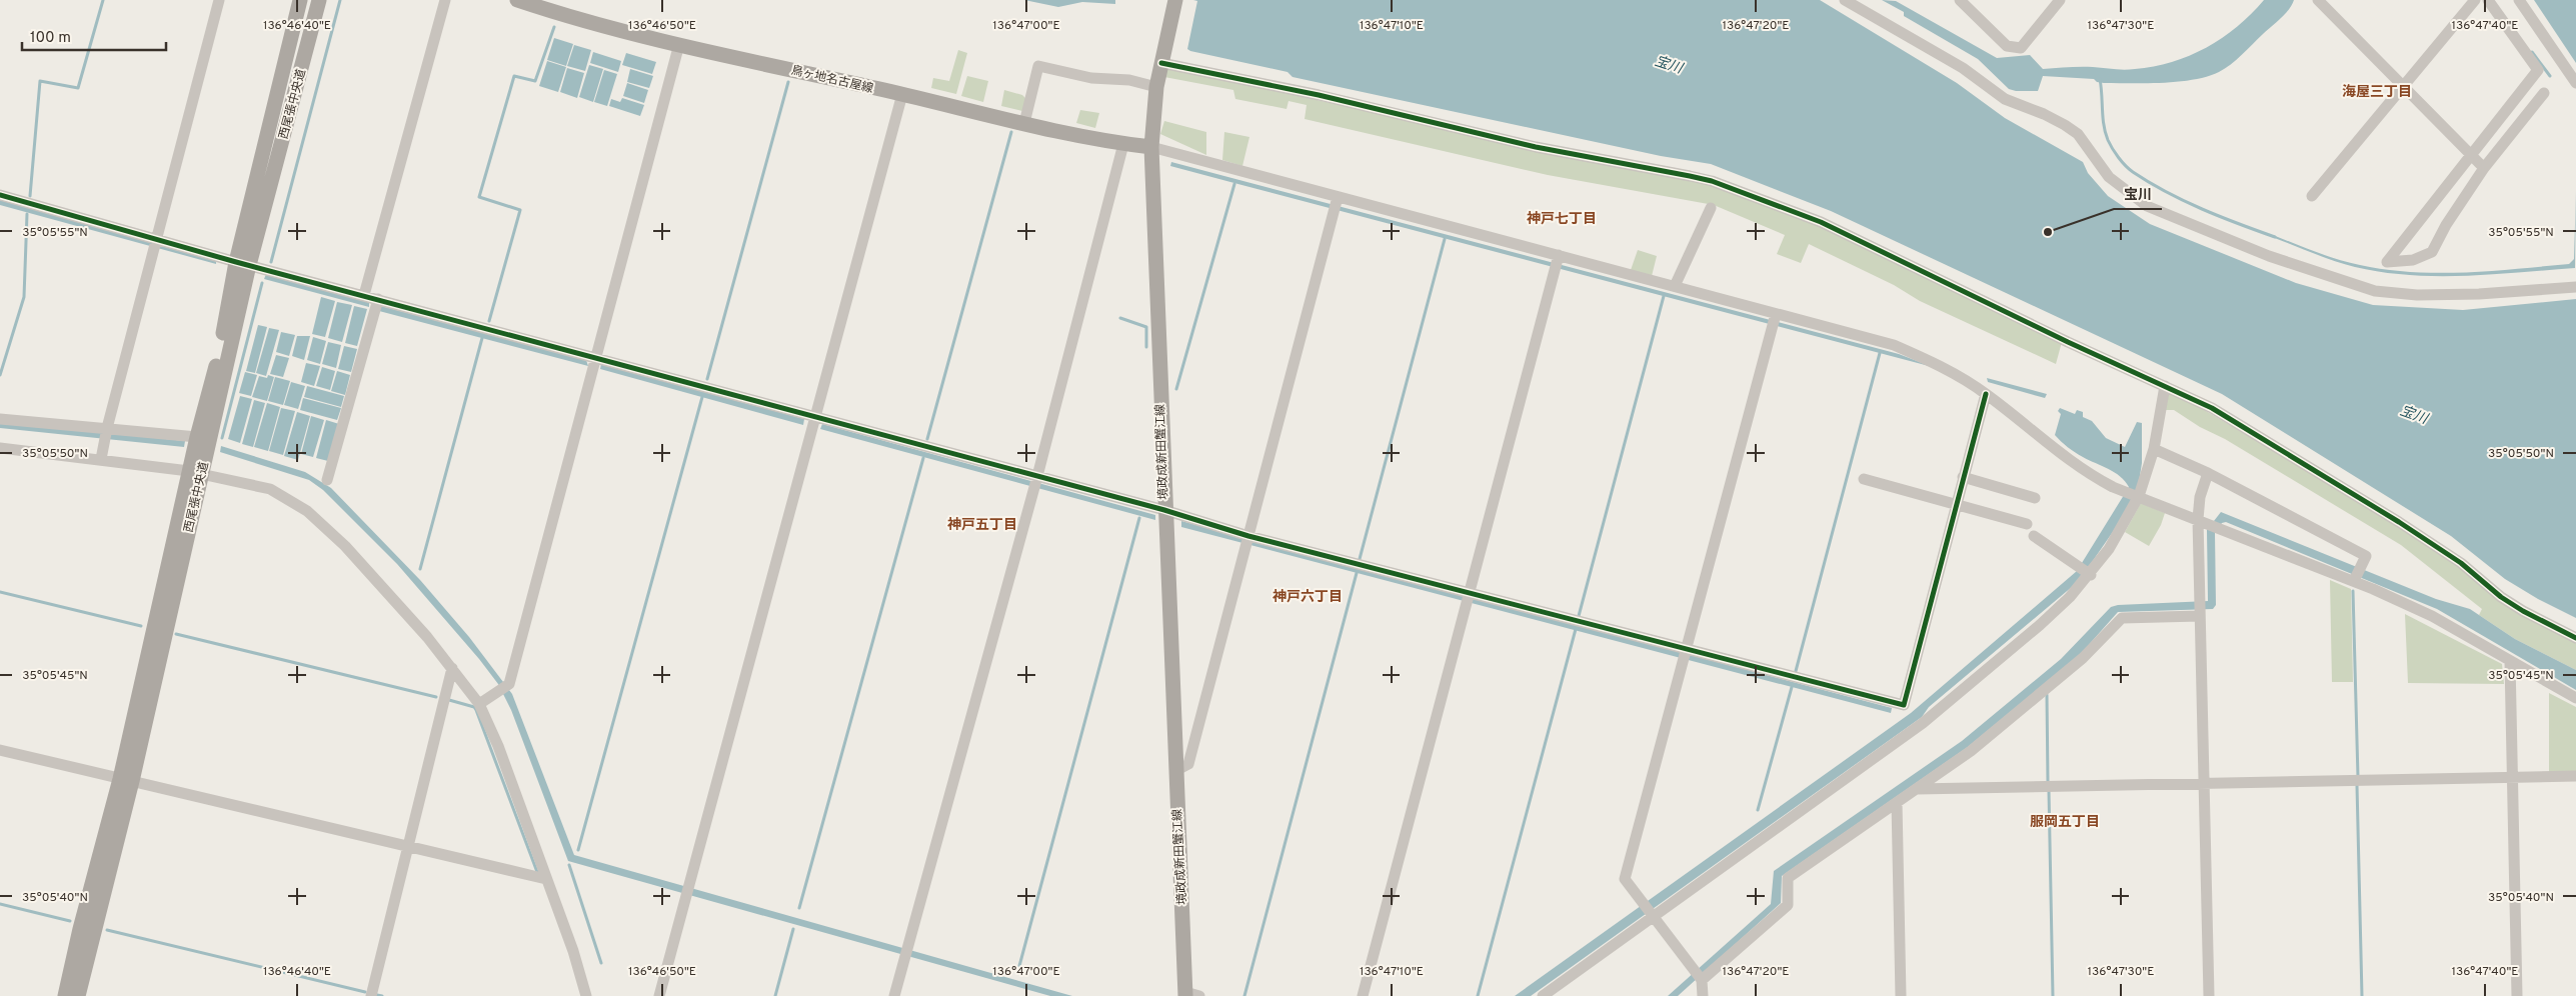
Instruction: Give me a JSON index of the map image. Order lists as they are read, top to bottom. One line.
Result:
{"streets":{"main road":["鳥ヶ地名古屋線","西尾張中央道","境政成新田蟹江線"]},"crossings":[["鳥ヶ地名古屋線","境政成新田蟹江線"]],"districts":["海屋三丁目","神戸七丁目","神戸五丁目","神戸六丁目","服岡五丁目"],"water":["宝川"],"places":["宝川"],"scale_bar":"100 m","coordinates":["136°46'40\"E","136°46'50\"E","136°47'00\"E","136°47'10\"E","136°47'20\"E","136°47'30\"E","136°47'40\"E","35°05'55\"N","35°05'50\"N","35°05'45\"N","35°05'40\"N"]}
